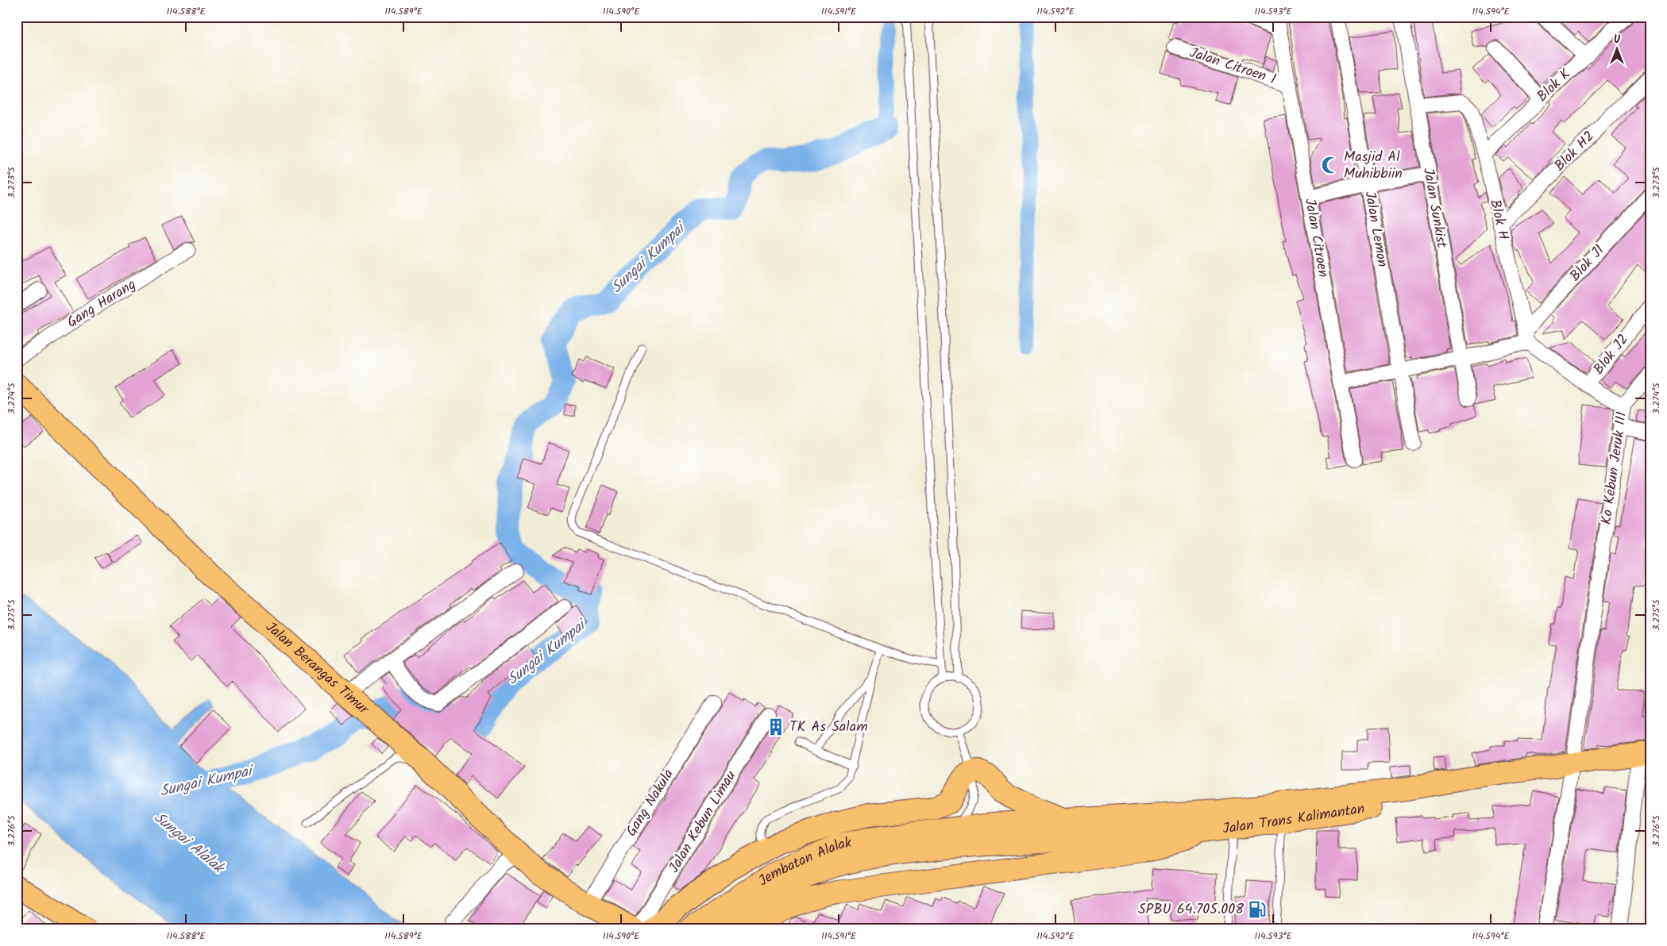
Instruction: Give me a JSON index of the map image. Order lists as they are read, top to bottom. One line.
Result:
{"streets":{"main road":["Jalan Berangas Timur","Jalan Trans Kalimantan","Jembatan Alalak"],"street":["Jalan Citroen 1","Blok K","Blok H2","Jalan Sunkist","Blok H","Jalan Lemon","Jalan Citroen","Blok J1","Gang Harang","Blok J2","Ko Kebun Jeruk III","Gang Nakula","Jalan Kebun Limau"]},"crossings":[["Jalan Citroen 1","Jalan Citroen"],["Blok K","Blok H"],["Blok H2","Blok H"],["Jalan Sunkist","Blok H"],["Blok H","Blok J1"],["Blok H","Ko Kebun Jeruk III"],["Blok J1","Ko Kebun Jeruk III"],["Blok J2","Ko Kebun Jeruk III"],["Ko Kebun Jeruk III","Jalan Trans Kalimantan"],["Jalan Berangas Timur","Gang Nakula"],["Jalan Trans Kalimantan","Jembatan Alalak"]],"water":["Sungai Kumpai","Sungai Alalak"],"places":{"mosque":["Masjid Al Muhibbiin"],"building":["TK As Salam"],"fuel station":["SPBU 64.705.008"]},"north":"top","coordinates":["114.588°E","114.589°E","114.590°E","114.591°E","114.592°E","114.593°E","114.594°E","3.273°S","3.274°S","3.275°S","3.276°S"]}
